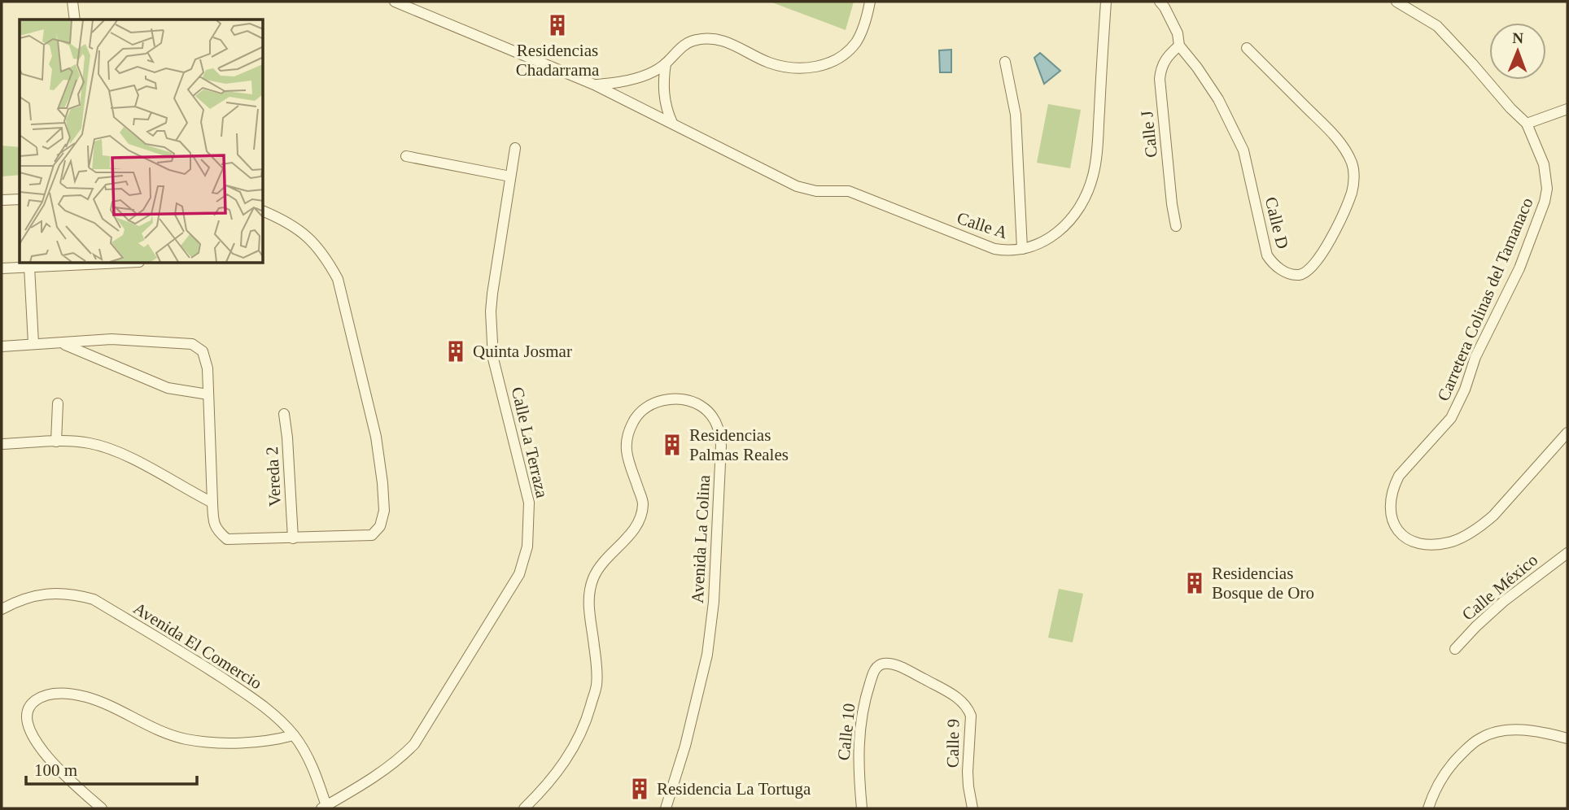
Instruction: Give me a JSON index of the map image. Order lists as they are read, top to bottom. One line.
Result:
{"streets":{"street":["Calle J","Calle D","Calle A","Carretera Colinas del Tamanaco","Calle La Terraza","Vereda 2","Avenida La Colina","Calle México","Avenida El Comercio","Calle 10","Calle 9"]},"crossings":[["Calle J","Calle D"],["Calle La Terraza","Avenida El Comercio"],["Calle 10","Calle 9"]],"places":{"building":["Residencias Chadarrama","Quinta Josmar","Residencias Palmas Reales","Residencias Bosque de Oro","Residencia La Tortuga"]},"scale_bar":"100 m","north":"top"}
